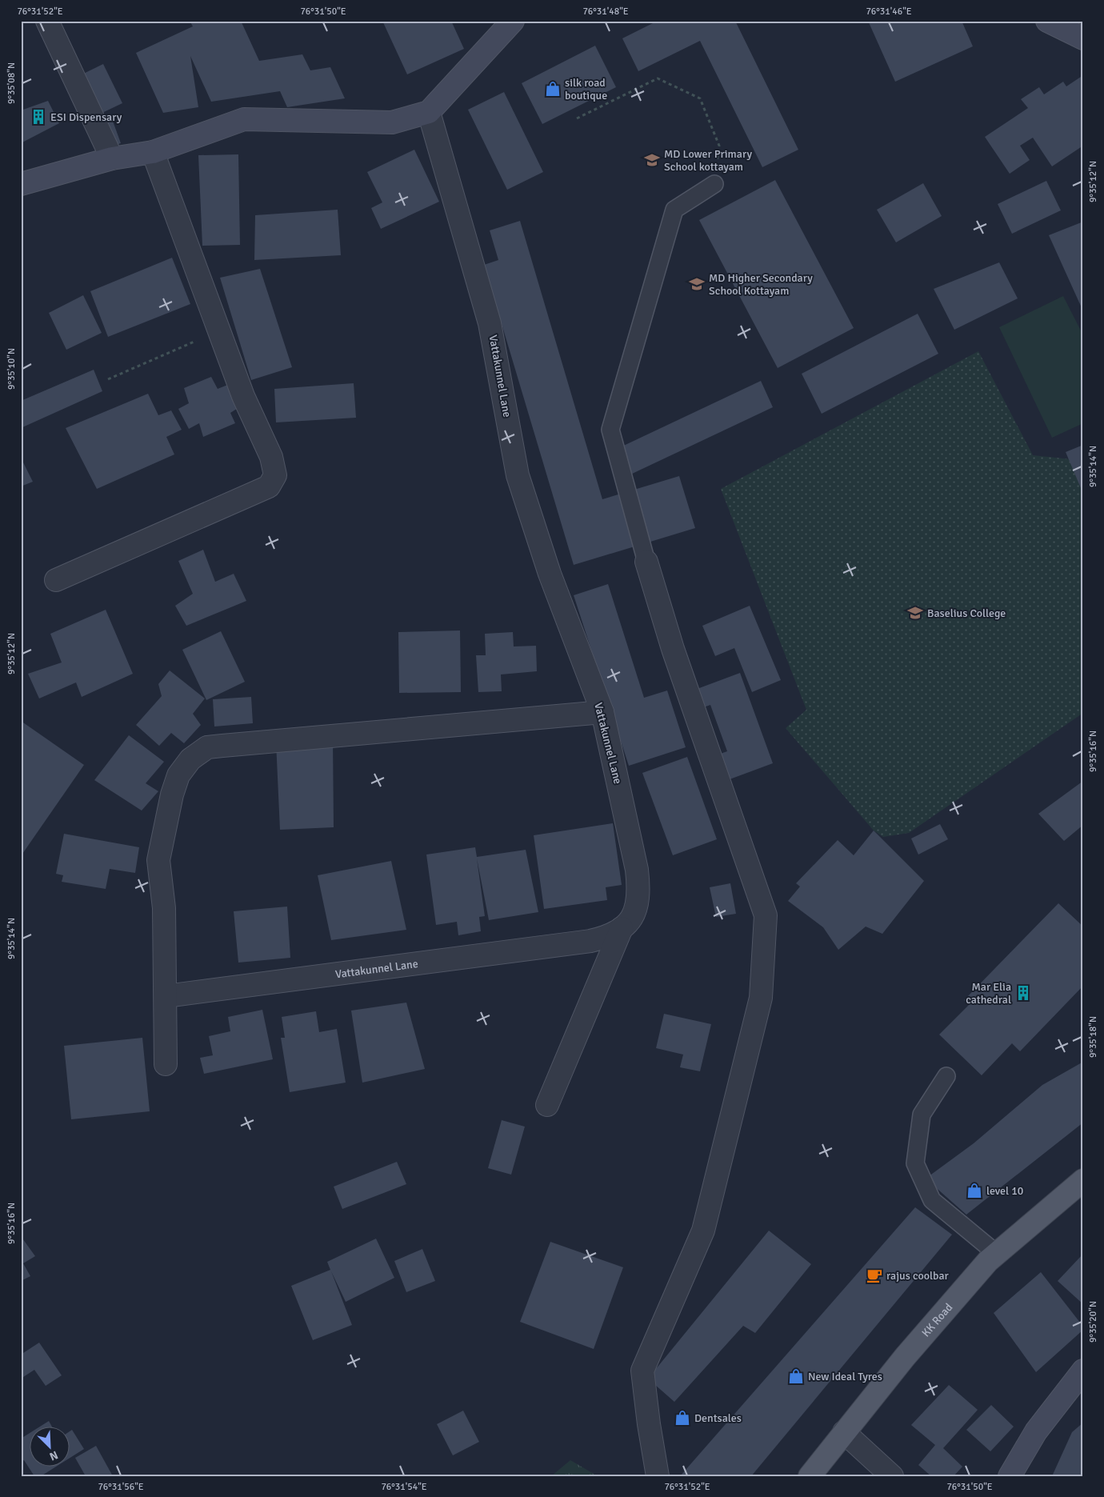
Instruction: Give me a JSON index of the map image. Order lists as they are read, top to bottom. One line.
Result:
{"streets":{"main road":["KK Road"],"street":["Vattakunnel Lane"]},"places":{"shop":["silk road boutique","level 10","New Ideal Tyres","Dentsales"],"building":["ESI Dispensary","Mar Elia cathedral"],"school or university":["MD Lower Primary School kottayam","MD Higher Secondary School Kottayam","Baselius College"],"cafe":["rajus coolbar"]},"north":"bottom right","coordinates":["76°31'52\"E","76°31'50\"E","76°31'48\"E","76°31'46\"E","9°35'08\"N","9°35'12\"N","9°35'10\"N","9°35'14\"N","9°35'16\"N","9°35'18\"N","9°35'20\"N","76°31'56\"E","76°31'54\"E"]}
